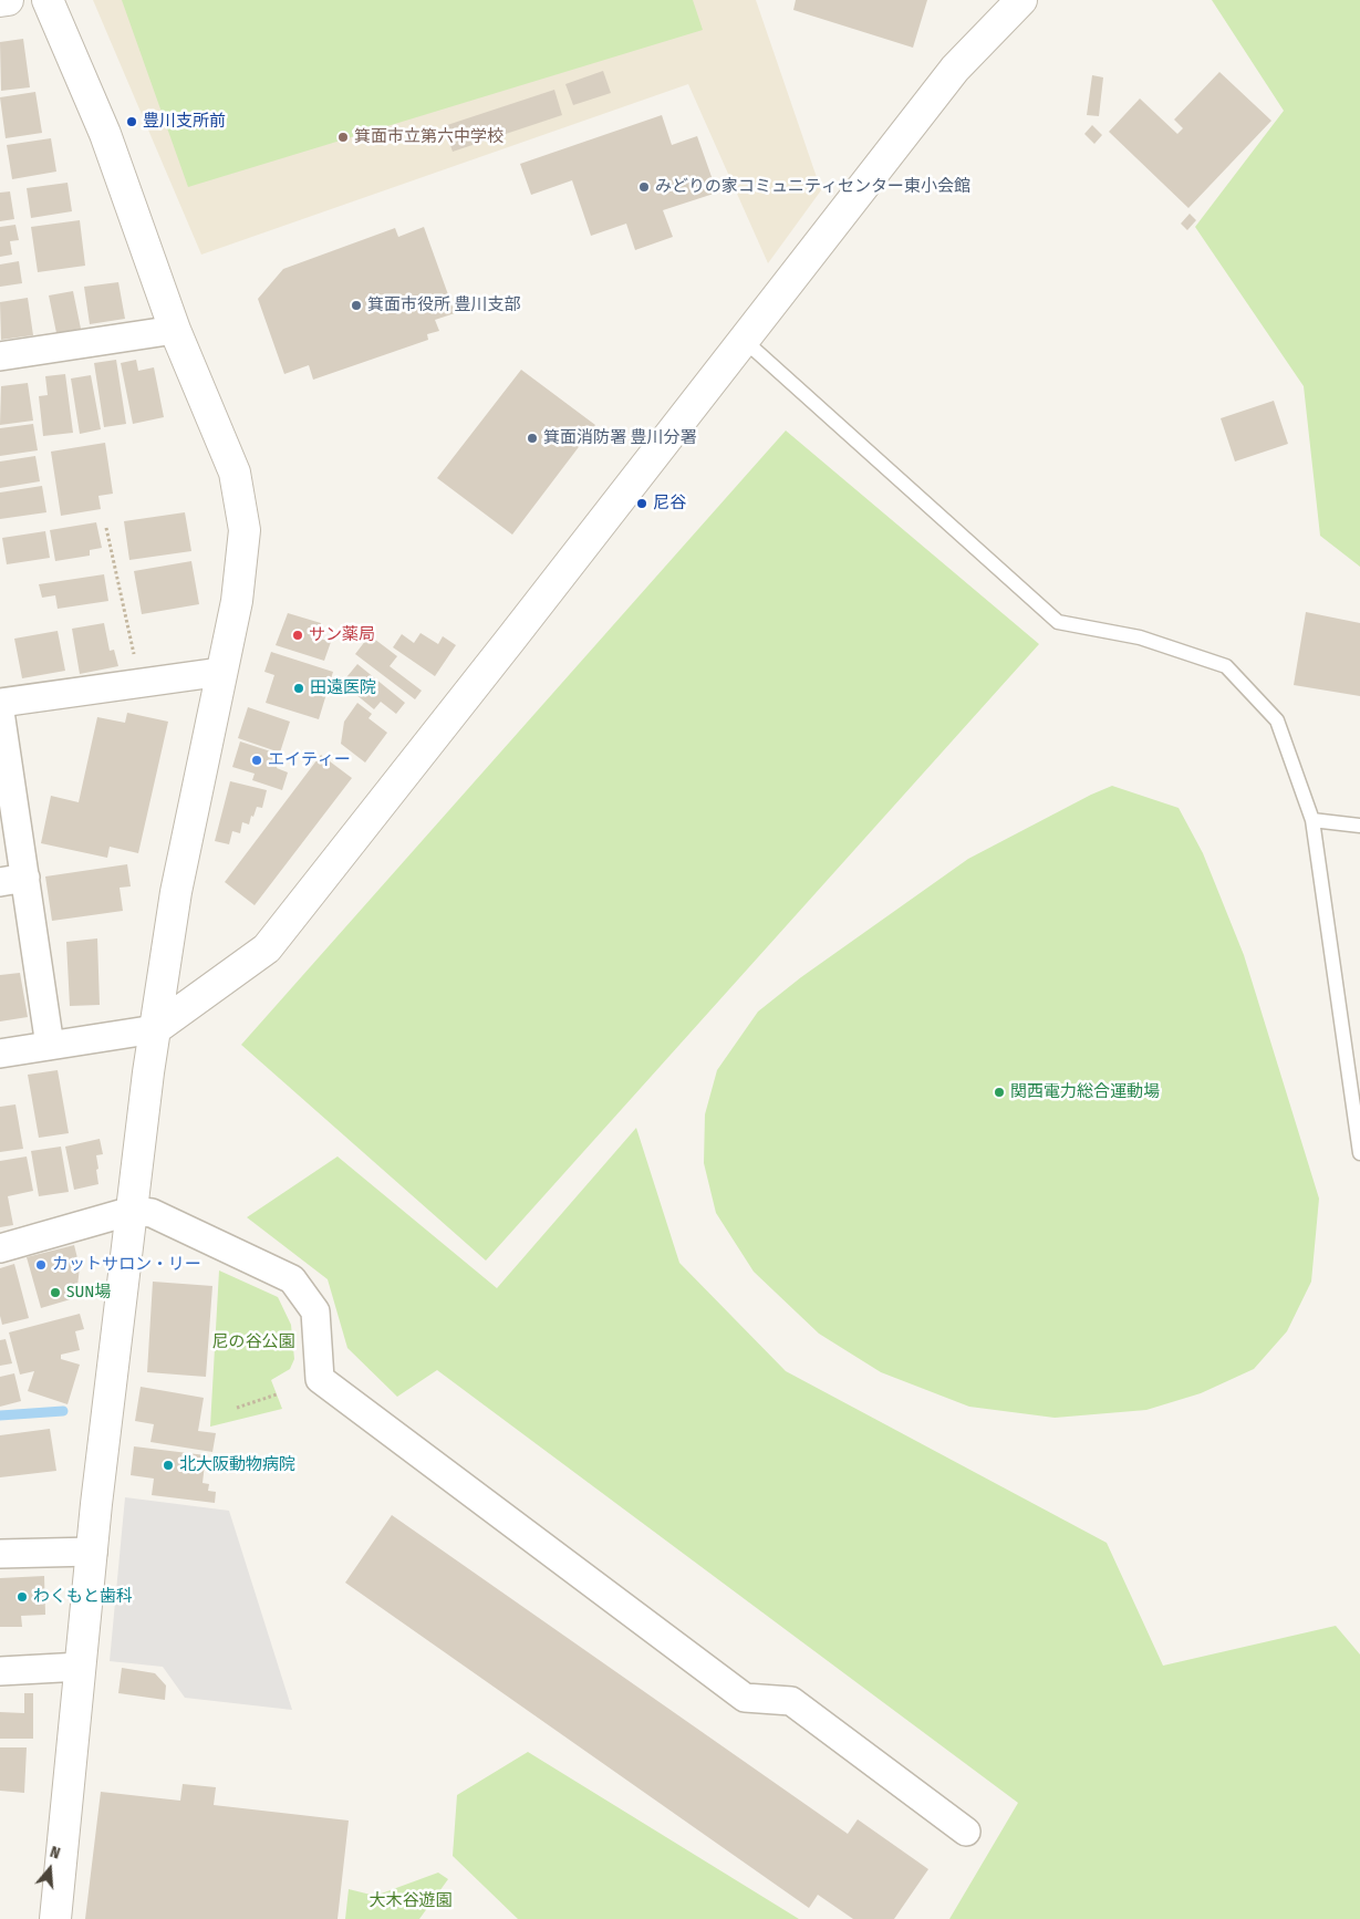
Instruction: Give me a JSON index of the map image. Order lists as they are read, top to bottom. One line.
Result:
{"parks":["尼の谷公園","大木谷遊園"],"places":["豊川支所前","箕面市立第六中学校","みどりの家コミュニティセンター東小会館","箕面市役所 豊川支部","箕面消防署 豊川分署","尼谷","サン薬局","田遠医院","エイティー","関西電力総合運動場","カットサロン・リー","SUN場","北大阪動物病院","わくもと歯科"],"north":"top"}
